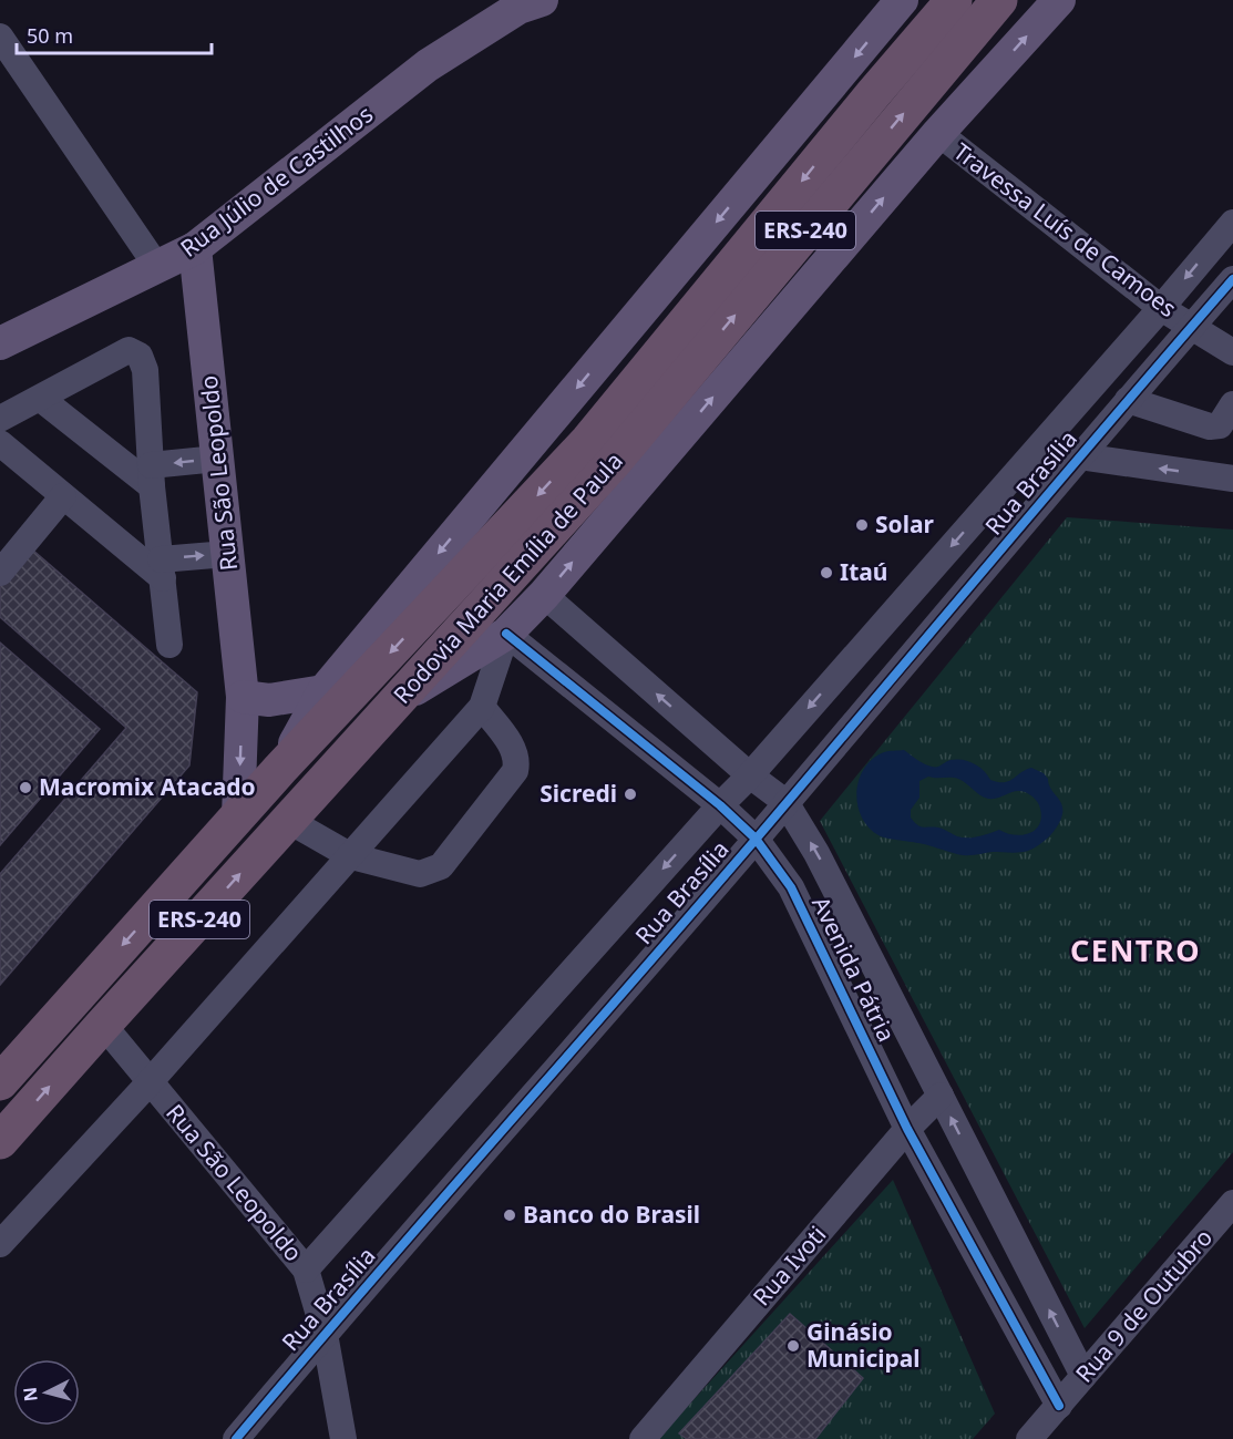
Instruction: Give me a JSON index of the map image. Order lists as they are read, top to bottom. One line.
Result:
{"streets":{"highway":["ERS-240","Rodovia Maria Emília de Paula"],"main road":["Rua Júlio de Castilhos","Rua São Leopoldo"],"street":["Travessa Luís de Camoes","Rua Brasília","Avenida Pátria","Rua Ivoti","Rua 9 de Outubro"]},"crossings":[["Rua Júlio de Castilhos","Rua São Leopoldo"],["Travessa Luís de Camoes","Rua Brasília"],["Rua São Leopoldo","Rua Brasília"],["Rua São Leopoldo","Rodovia Maria Emília de Paula"],["Rua Brasília","Avenida Pátria"],["Avenida Pátria","Rua Ivoti"],["Avenida Pátria","Rua 9 de Outubro"]],"districts":["CENTRO"],"places":["Solar","Itaú","Macromix Atacado","Sicredi","Banco do Brasil","Ginásio Municipal"],"scale_bar":"50 m","north":"left"}
